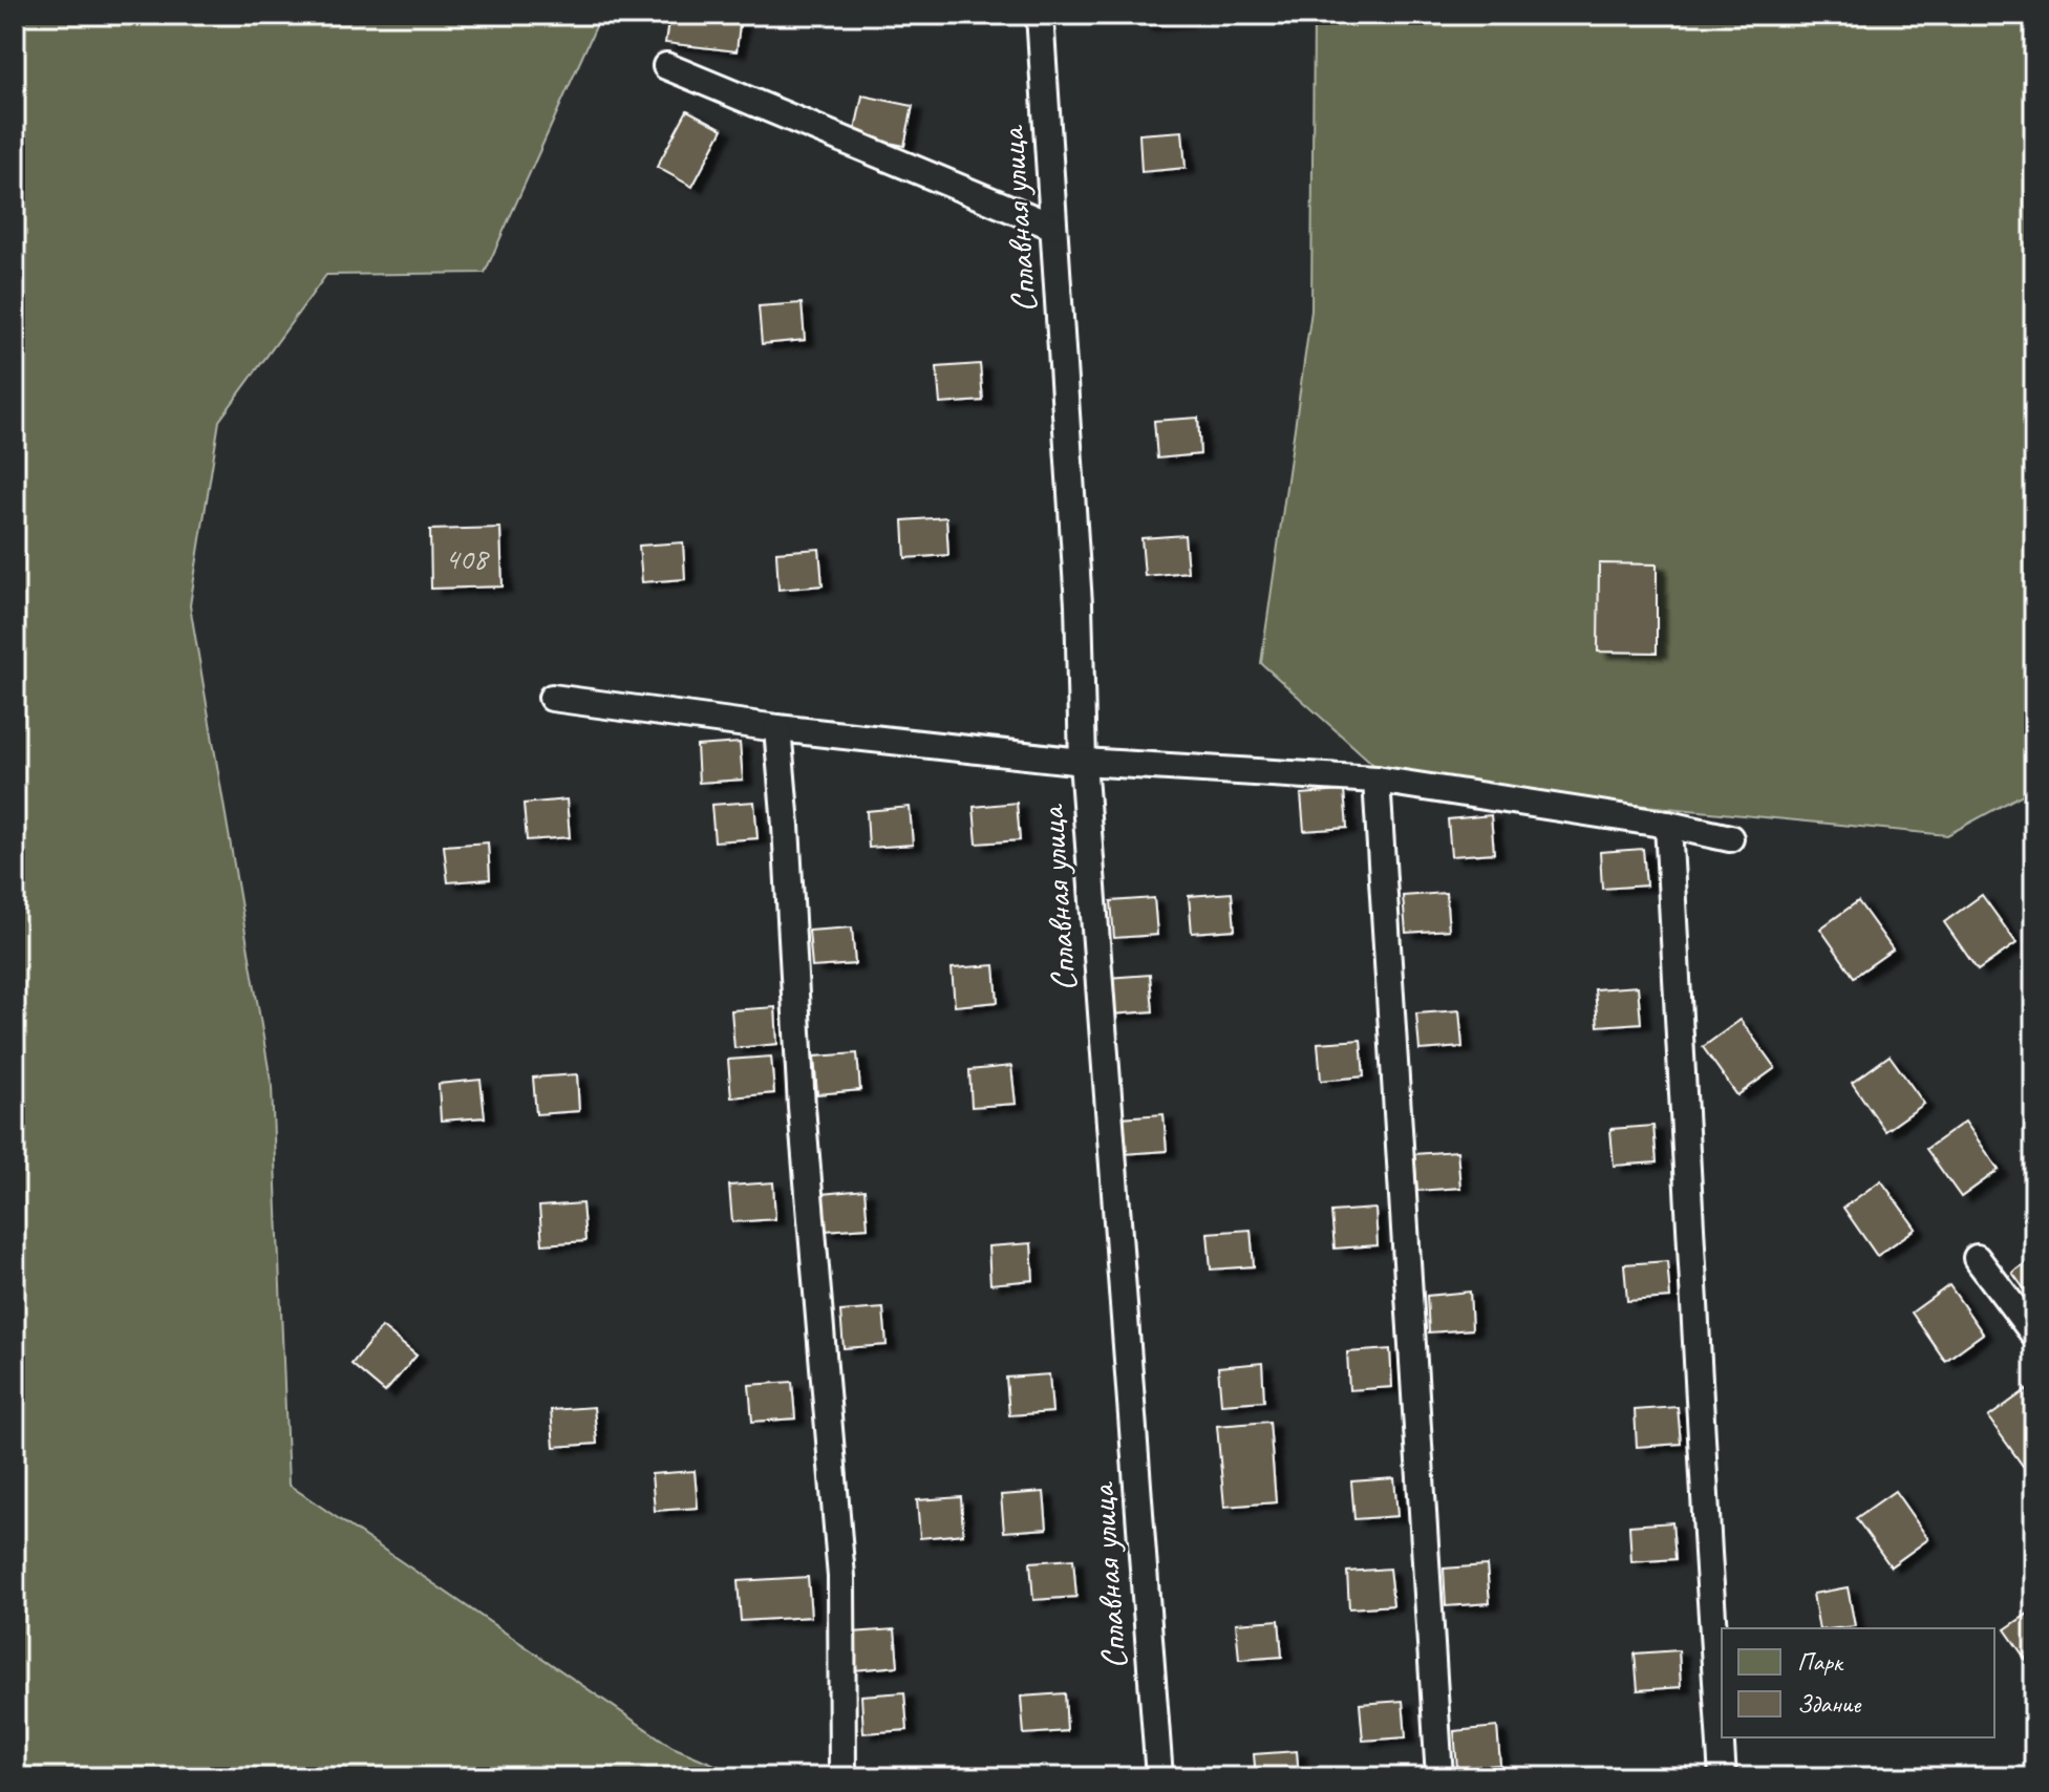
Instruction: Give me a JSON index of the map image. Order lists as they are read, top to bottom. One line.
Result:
{"streets":{"lane":["Сплавная улица"]},"house_numbers":["408"],"legend":["Парк","Здание"]}
